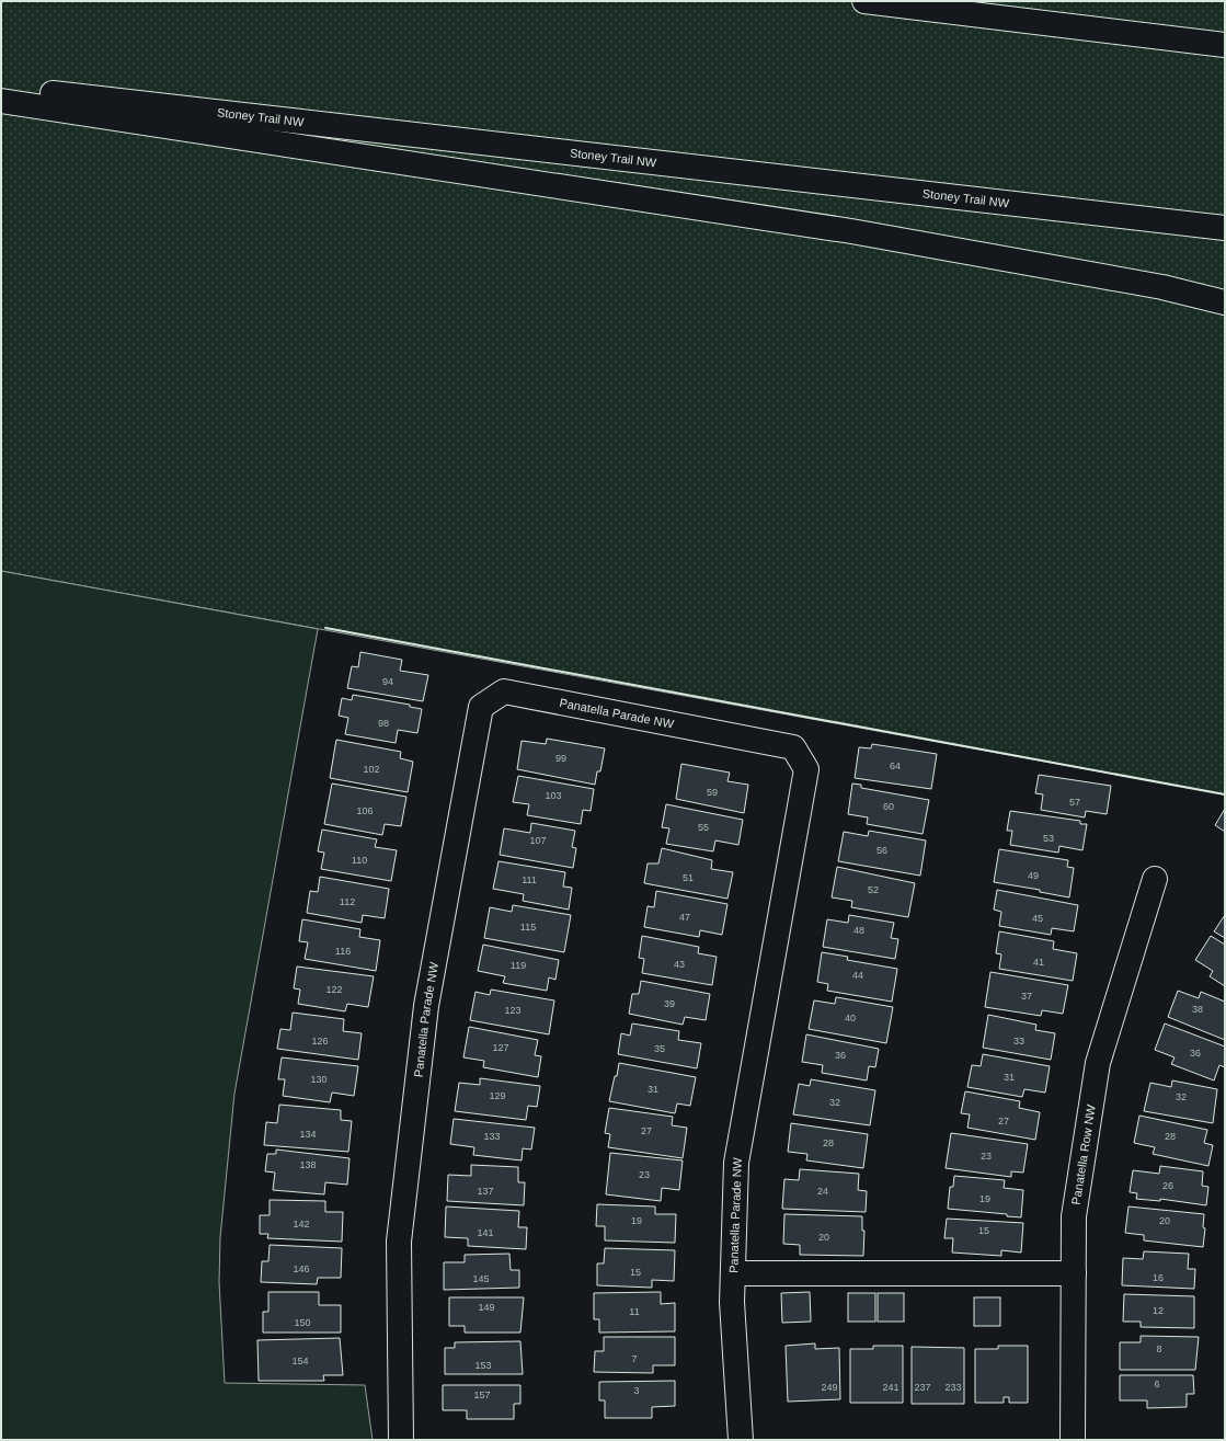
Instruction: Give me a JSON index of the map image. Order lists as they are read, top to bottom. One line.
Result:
{"streets":{"main road":["Stoney Trail NW","Panatella Parade NW","Panatella Row NW"]},"house_numbers":["94","98","99","64","102","59","103","57","60","106","55","53","107","56","110","49","51","111","52","112","47","45","115","48","116","41","43","119","44","122","37","39","38","123","40","126","33","127","35","36","36","31","130","31","129","32","32","27","27","134","133","28","28","23","138","23","26","137","24","19","19","20","142","15","141","20","146","15","16","145","149","12","11","150","8","7","154","153","6","249","241","237","233","3","157"]}
